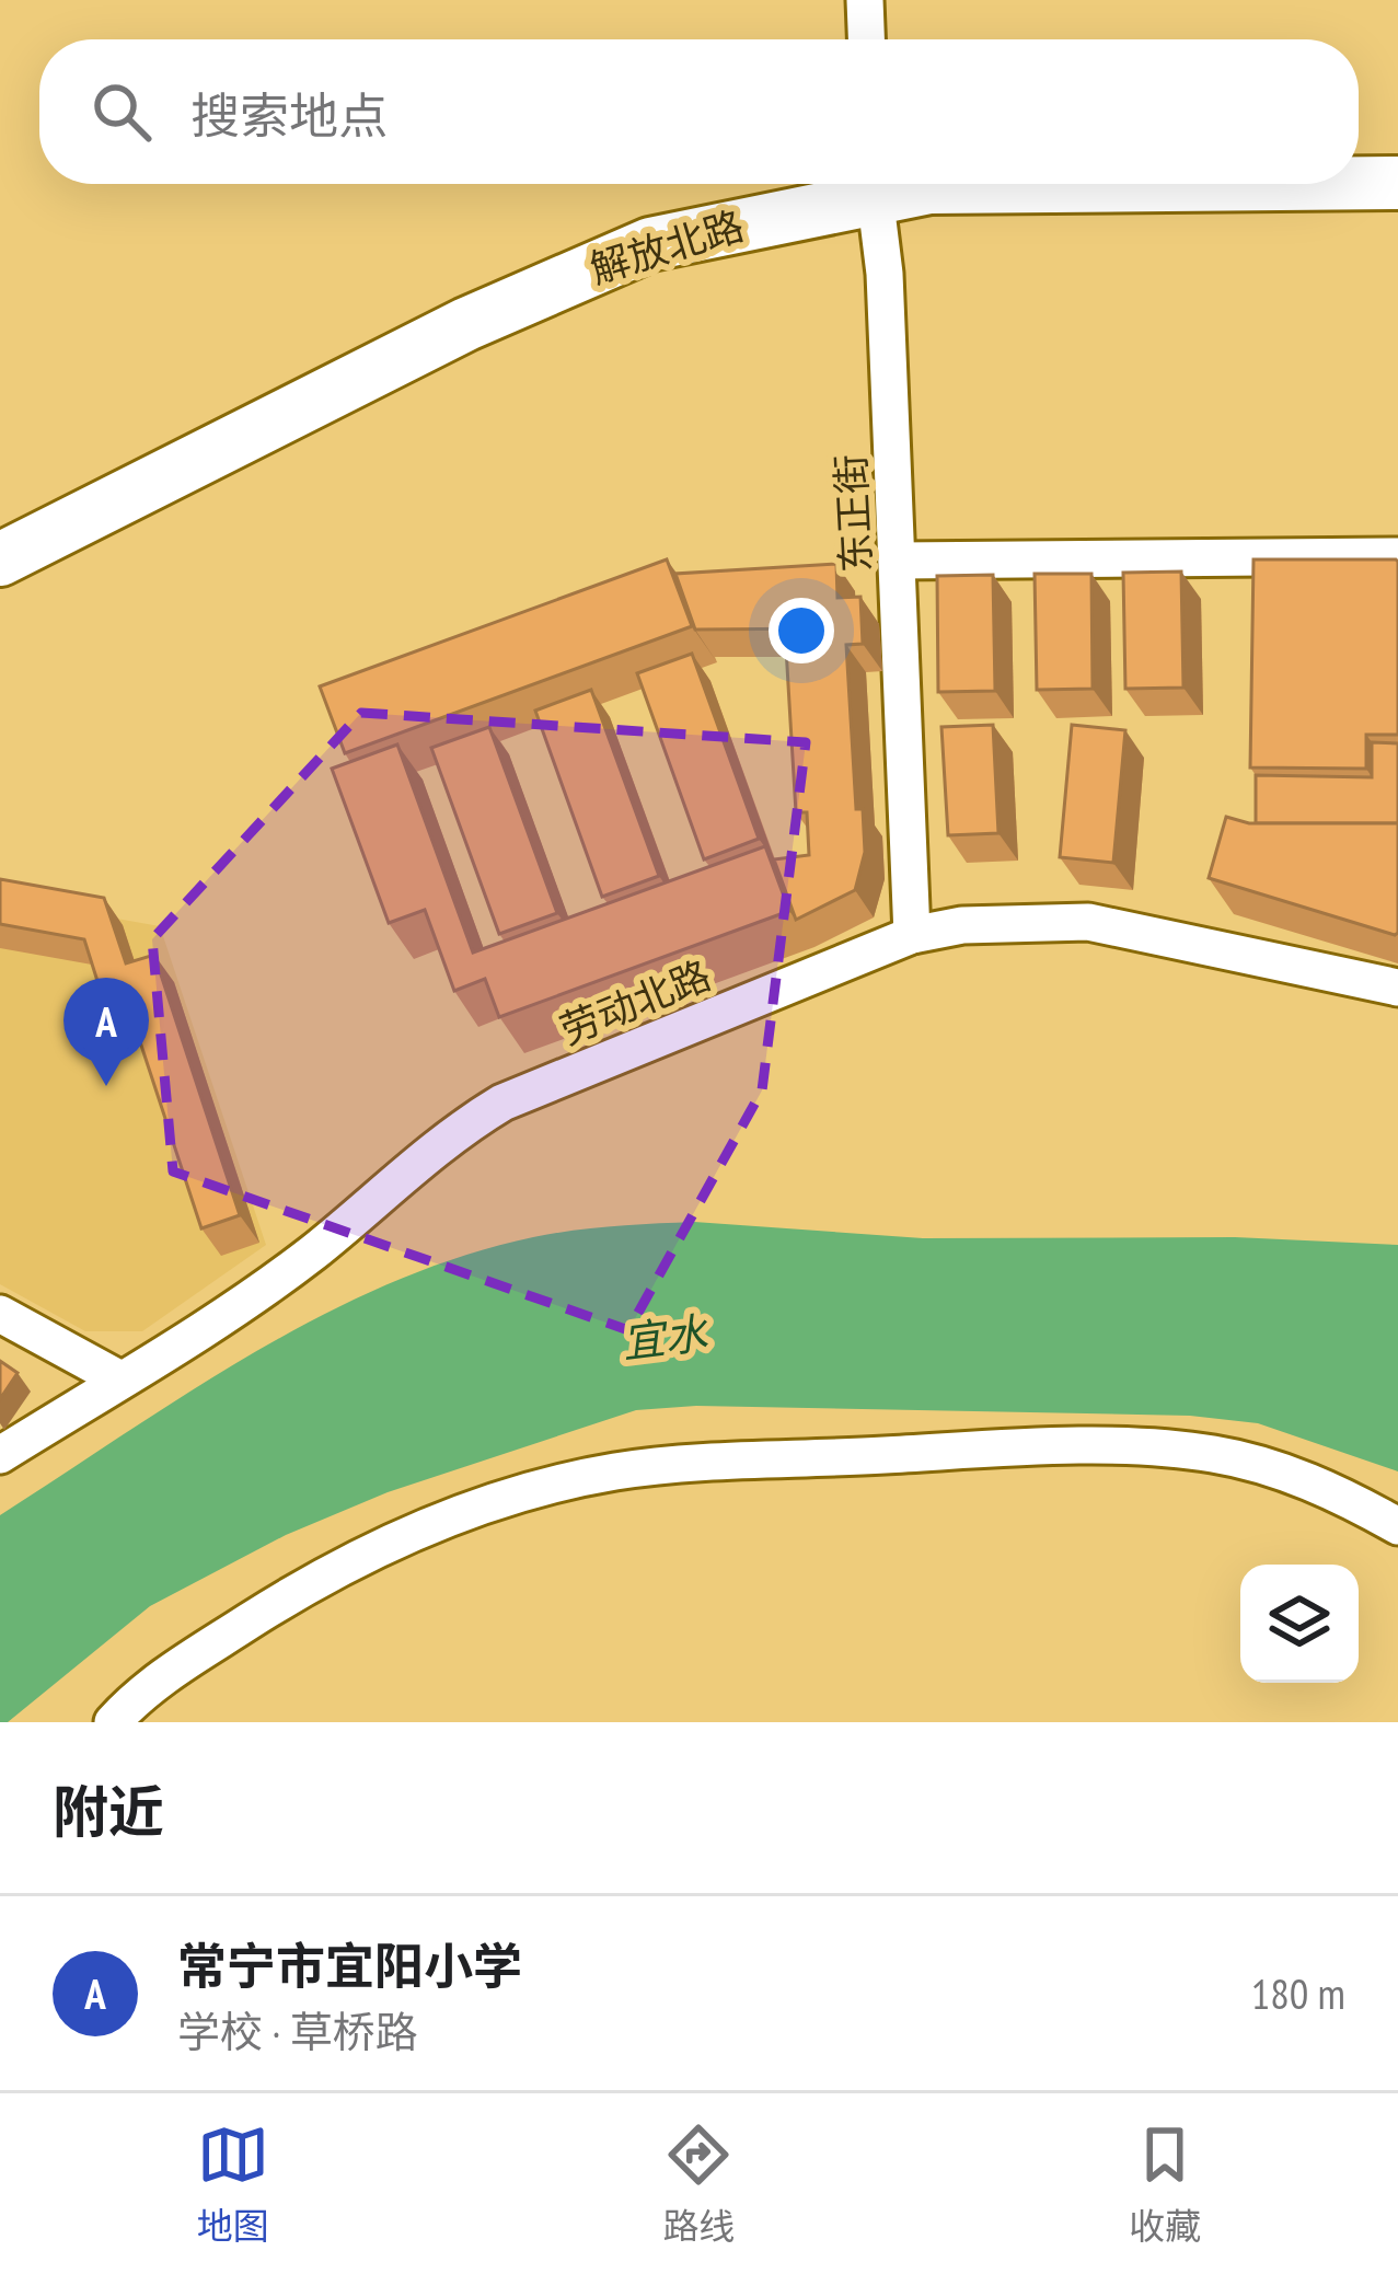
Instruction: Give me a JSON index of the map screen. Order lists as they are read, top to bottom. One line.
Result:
{"streets":{"street":["解放北路","东正街","劳动北路"]},"crossings":[["东正街","劳动北路"]],"water":["宜水"],"page":{"search":"搜索地点","pins":"A","heading":"附近","list":[{"mark":"A","name":"常宁市宜阳小学","note":"学校 · 草桥路","value":"180 m"}],"nav":["地图","路线","收藏"]}}
